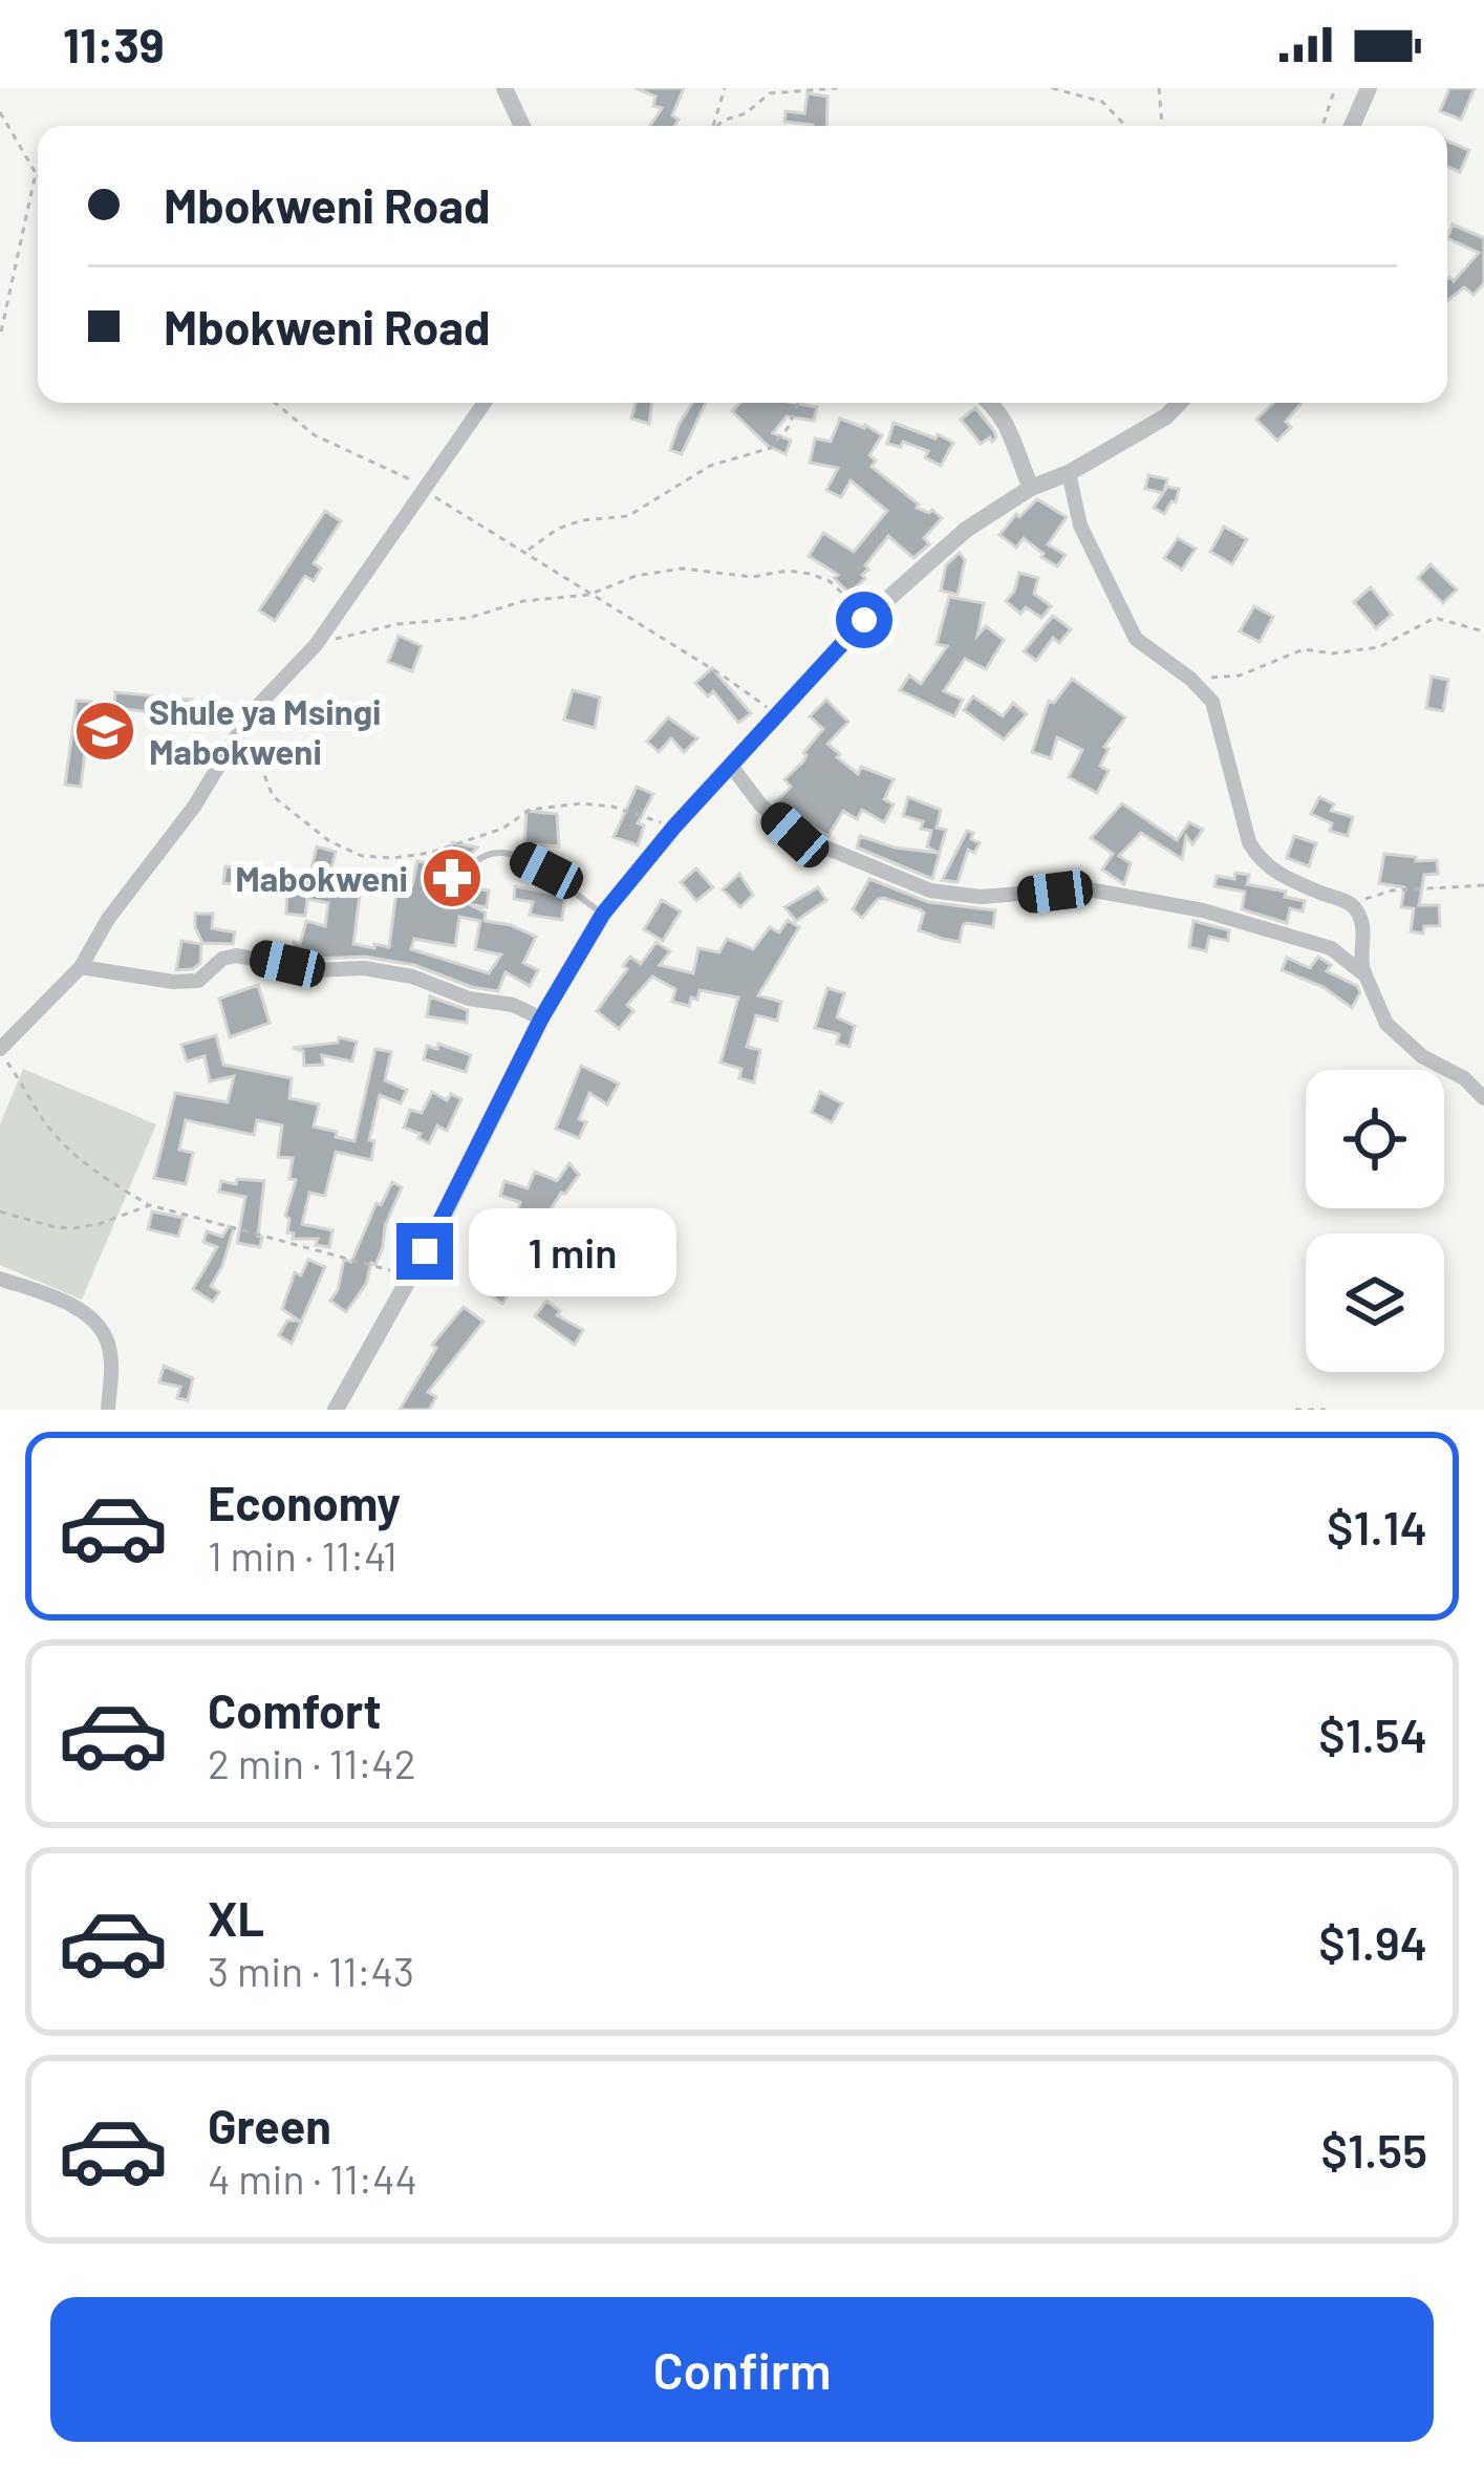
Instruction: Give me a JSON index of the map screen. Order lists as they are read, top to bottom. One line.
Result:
{"places":{"school or university":["Shule ya Msingi Mabokweni"],"pharmacy":["Mabokweni"]},"page":{"status":"11:39","banner":["Mbokweni Road","Mbokweni Road"],"bubble":"1 min","list":[{"name":"Economy","note":"1 min · 11:41","value":"$1.14"},{"name":"Comfort","note":"2 min · 11:42","value":"$1.54"},{"name":"XL","note":"3 min · 11:43","value":"$1.94"},{"name":"Green","note":"4 min · 11:44","value":"$1.55"}],"buttons":"Confirm"}}
